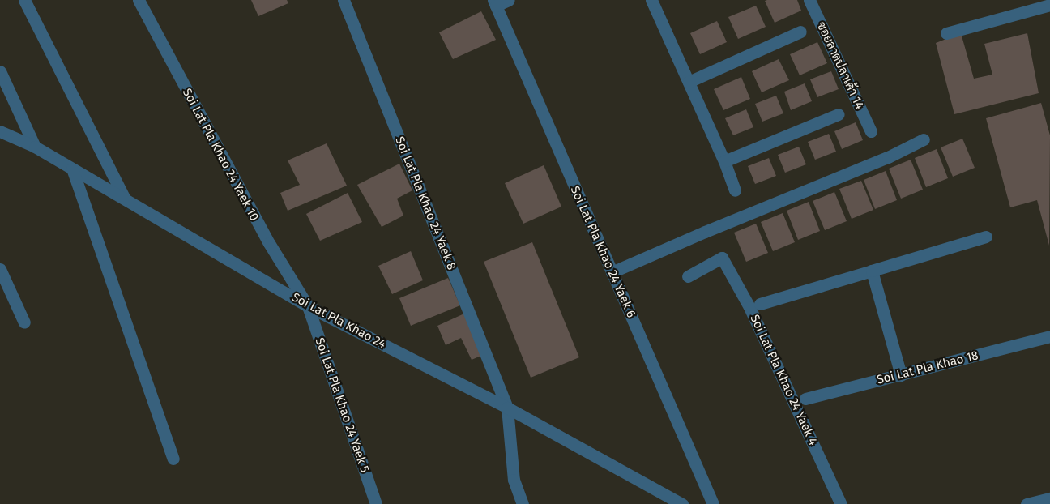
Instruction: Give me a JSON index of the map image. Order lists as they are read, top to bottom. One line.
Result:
{"streets":{"street":["ซอยลาดปลาเค้า 14","Soi Lat Pla Khao 24 Yaek 10","Soi Lat Pla Khao 24 Yaek 8","Soi Lat Pla Khao 24 Yaek 6","Soi Lat Pla Khao 24","Soi Lat Pla Khao 18","Soi Lat Pla Khao 24 Yaek 4","Soi Lat Pla Khao 24 Yaek 5"]},"crossings":[["Soi Lat Pla Khao 24 Yaek 10","Soi Lat Pla Khao 24"],["Soi Lat Pla Khao 24 Yaek 10","Soi Lat Pla Khao 24 Yaek 5"],["Soi Lat Pla Khao 24 Yaek 8","Soi Lat Pla Khao 24"],["Soi Lat Pla Khao 24","Soi Lat Pla Khao 24 Yaek 5"]]}
